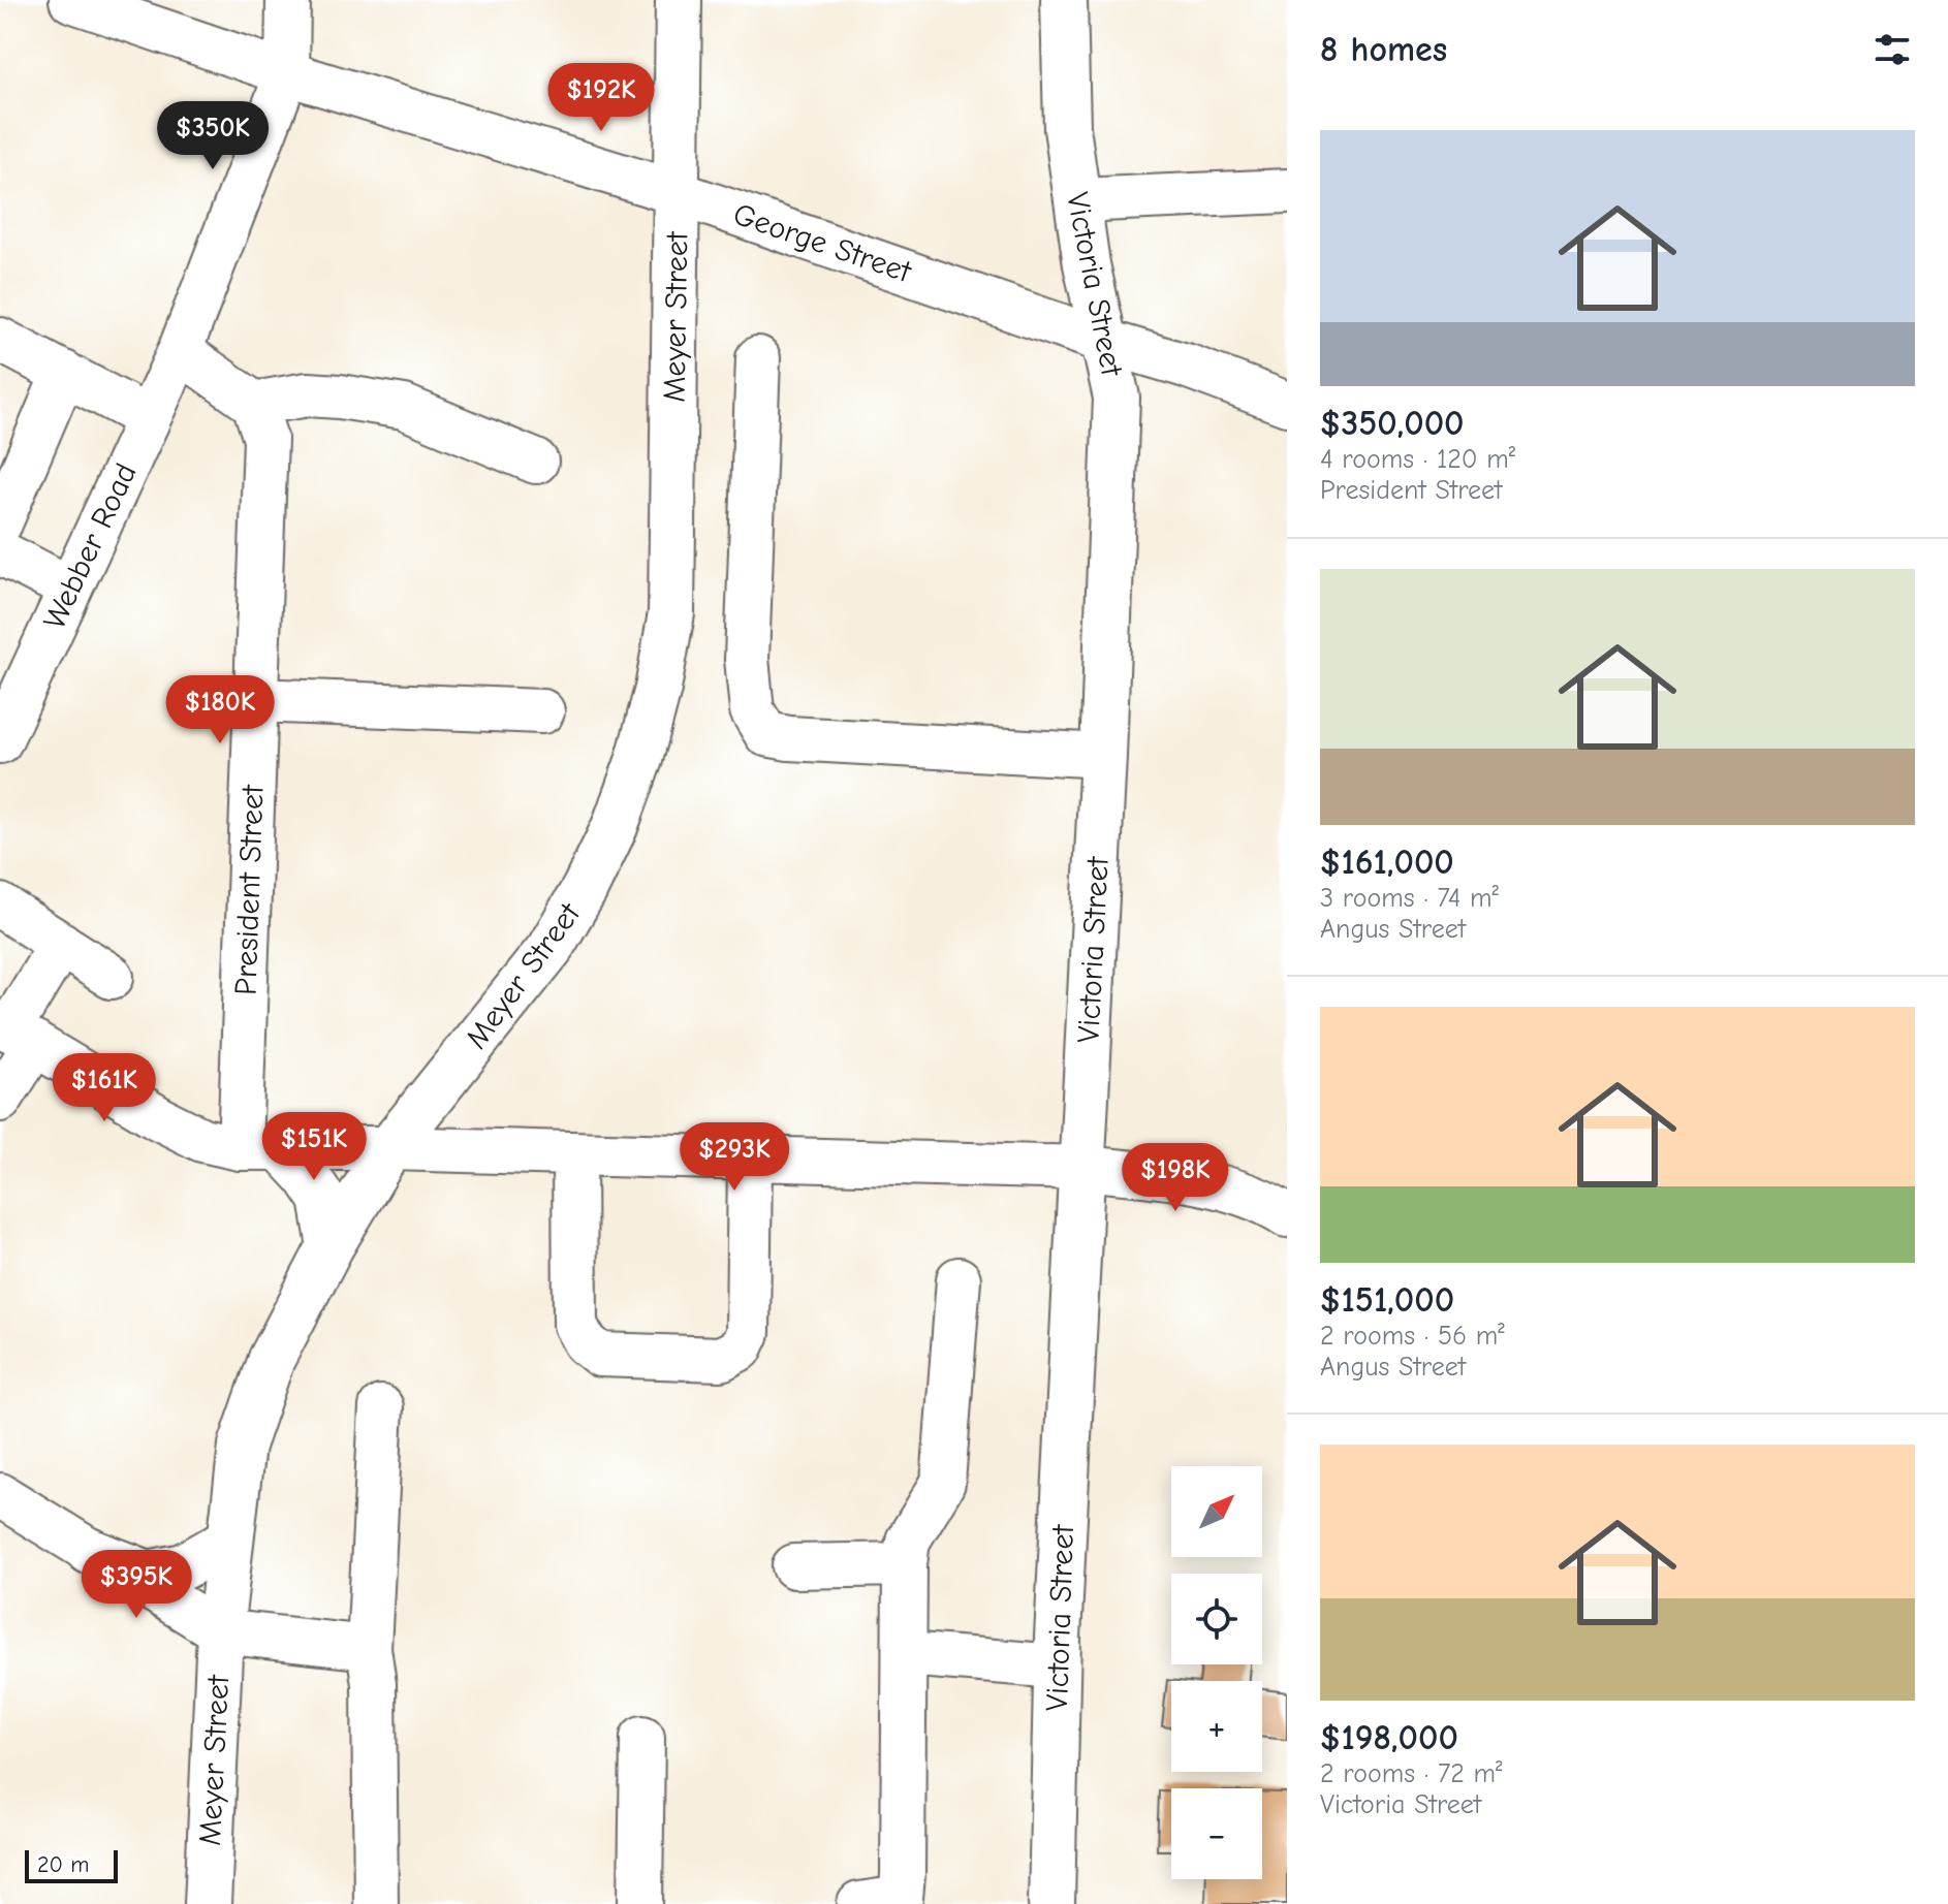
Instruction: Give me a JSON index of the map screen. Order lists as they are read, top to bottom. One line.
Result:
{"streets":{"main road":["Victoria Street","Meyer Street"],"street":["George Street","Webber Road","President Street"]},"crossings":[["George Street","Victoria Street"],["George Street","Meyer Street"]],"scale_bar":"20 m","north":"top right","page":{"heading":"8 homes","price":["$192K","$350K","$180K","$161K","$151K","$293K","$198K","$395K"],"list":[{"name":"$350,000","note":"4 rooms · 120 m² · President Street"},{"name":"$161,000","note":"3 rooms · 74 m² · Angus Street"},{"name":"$151,000","note":"2 rooms · 56 m² · Angus Street"},{"name":"$198,000","note":"2 rooms · 72 m² · Victoria Street"}],"map_buttons":["+","−"],"scale":"20 m"}}
